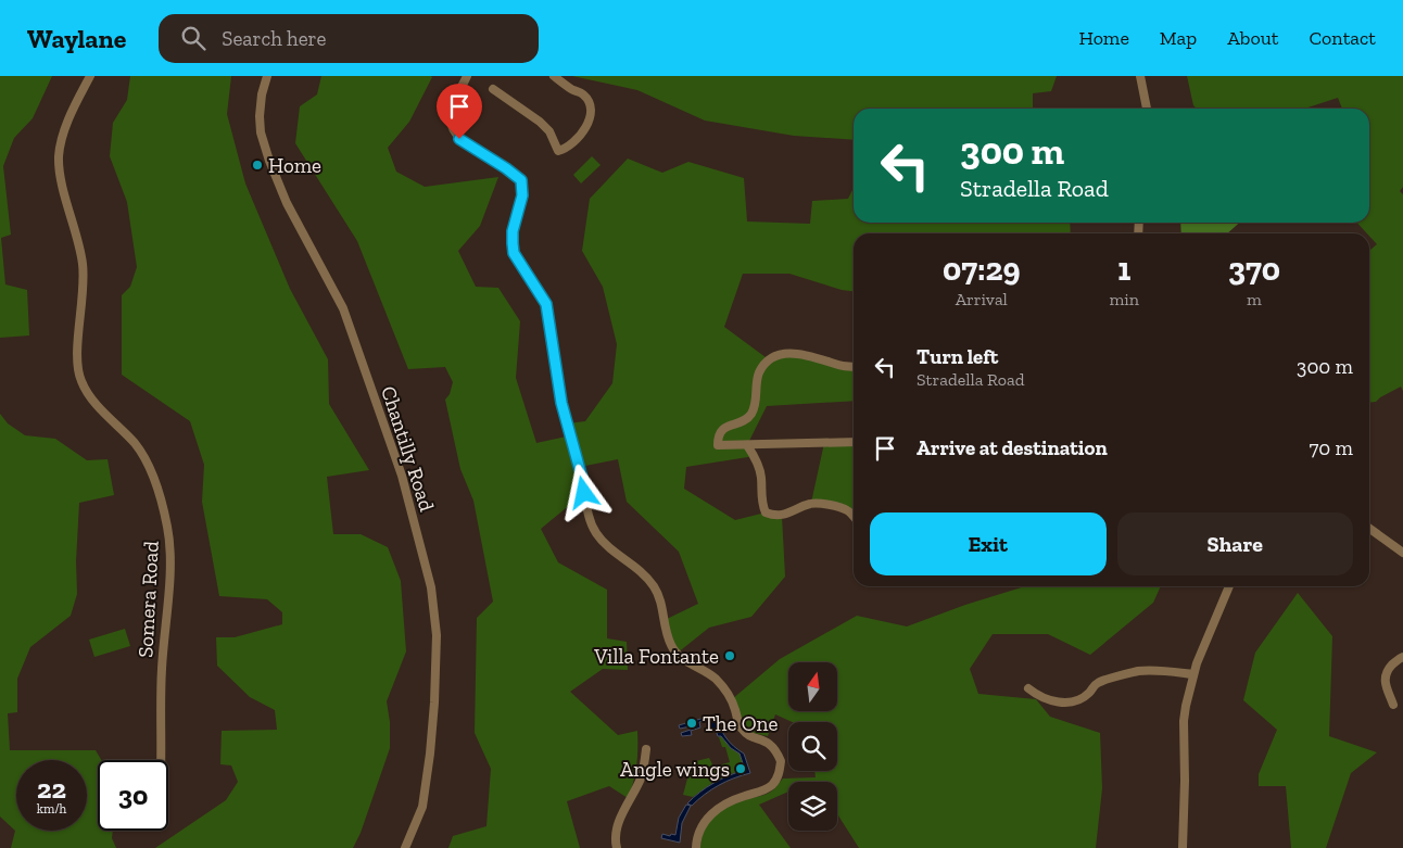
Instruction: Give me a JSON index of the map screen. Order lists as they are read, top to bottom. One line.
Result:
{"streets":{"street":["Chantilly Road","Somera Road"]},"places":["Home","Villa Fontante","The One","Angle wings"],"north":"top","page":{"header":"Waylane","search":"Search here","nav":["Home","Map","About","Contact"],"turn":["300 m","Stradella Road"],"eta":["07:29","Arrival","1","min","370","m"],"list":[{"name":"Turn left","note":"Stradella Road","value":"300 m"},{"name":"Arrive at destination","value":"70 m"}],"buttons":["Exit","Share"],"speed":"22 km/h","limit":"30"}}
